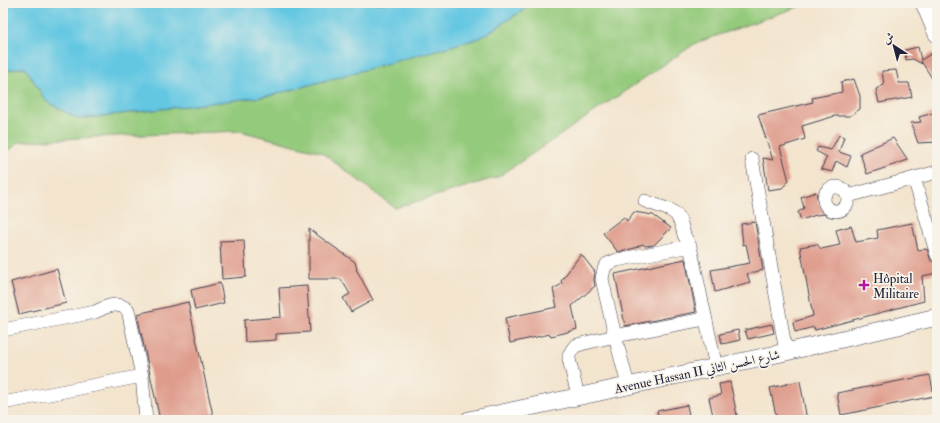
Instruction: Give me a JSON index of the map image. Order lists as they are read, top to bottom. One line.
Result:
{"streets":{"main road":["Avenue Hassan II شارع الحسن الثاني"]},"places":{"health":["Hôpital Militaire"]},"north":"top left"}
